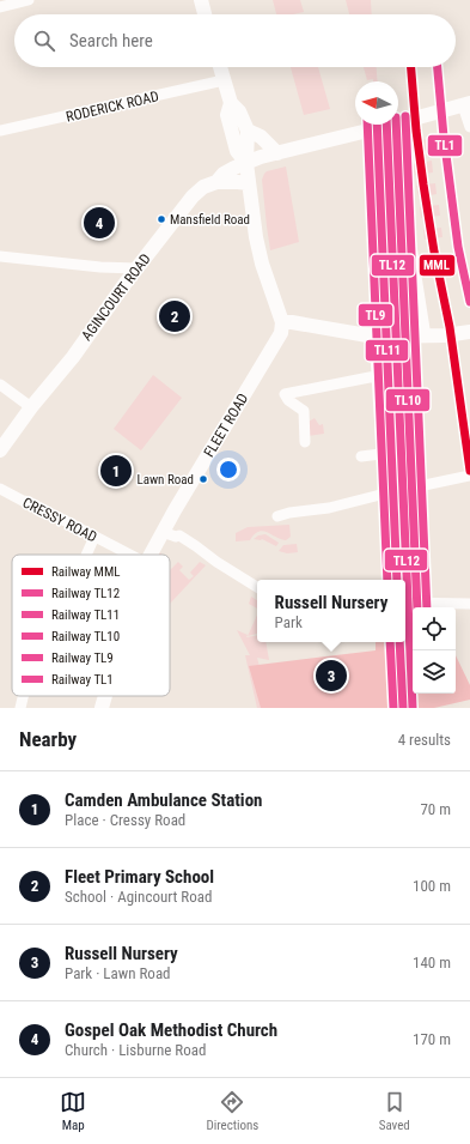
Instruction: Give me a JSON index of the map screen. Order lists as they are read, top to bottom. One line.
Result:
{"streets":{"main road":["AGINCOURT ROAD","FLEET ROAD"],"street":["RODERICK ROAD","CRESSY ROAD"]},"places":["Mansfield Road","Lawn Road"],"lines":["rail line MML","rail line TL1","rail line TL12","rail line TL11","rail line TL10","rail line TL9"],"legend":["Railway MML","Railway TL12","Railway TL11","Railway TL10","Railway TL9","Railway TL1"],"north":"left","page":{"search":"Search here","pins":["4","2","1","3"],"popup":["Russell Nursery","Park"],"heading":["Nearby","4 results"],"list":[{"mark":"1","name":"Camden Ambulance Station","note":"Place · Cressy Road","value":"70 m"},{"mark":"2","name":"Fleet Primary School","note":"School · Agincourt Road","value":"100 m"},{"mark":"3","name":"Russell Nursery","note":"Park · Lawn Road","value":"140 m"},{"mark":"4","name":"Gospel Oak Methodist Church","note":"Church · Lisburne Road","value":"170 m"}],"nav":["Map","Directions","Saved"]}}
